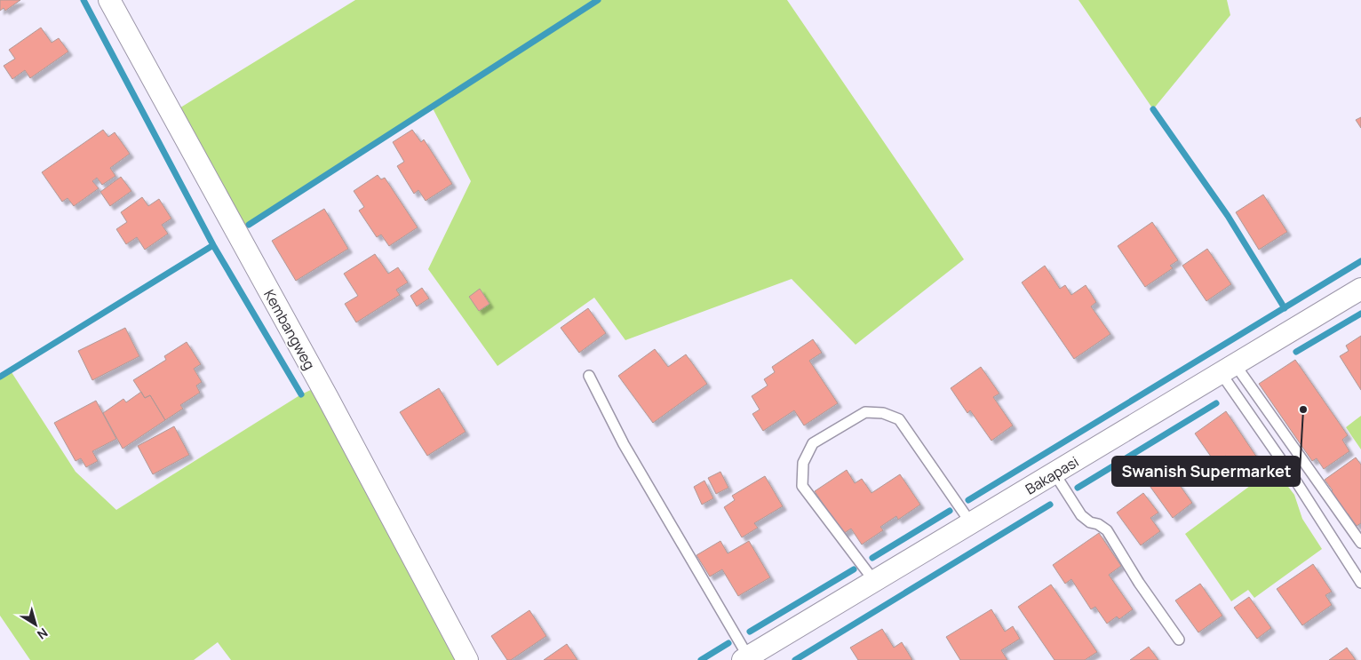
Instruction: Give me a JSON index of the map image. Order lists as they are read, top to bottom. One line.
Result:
{"streets":{"street":["Kembangweg","Bakapasi"]},"places":["Swanish Supermarket"],"north":"bottom right"}
